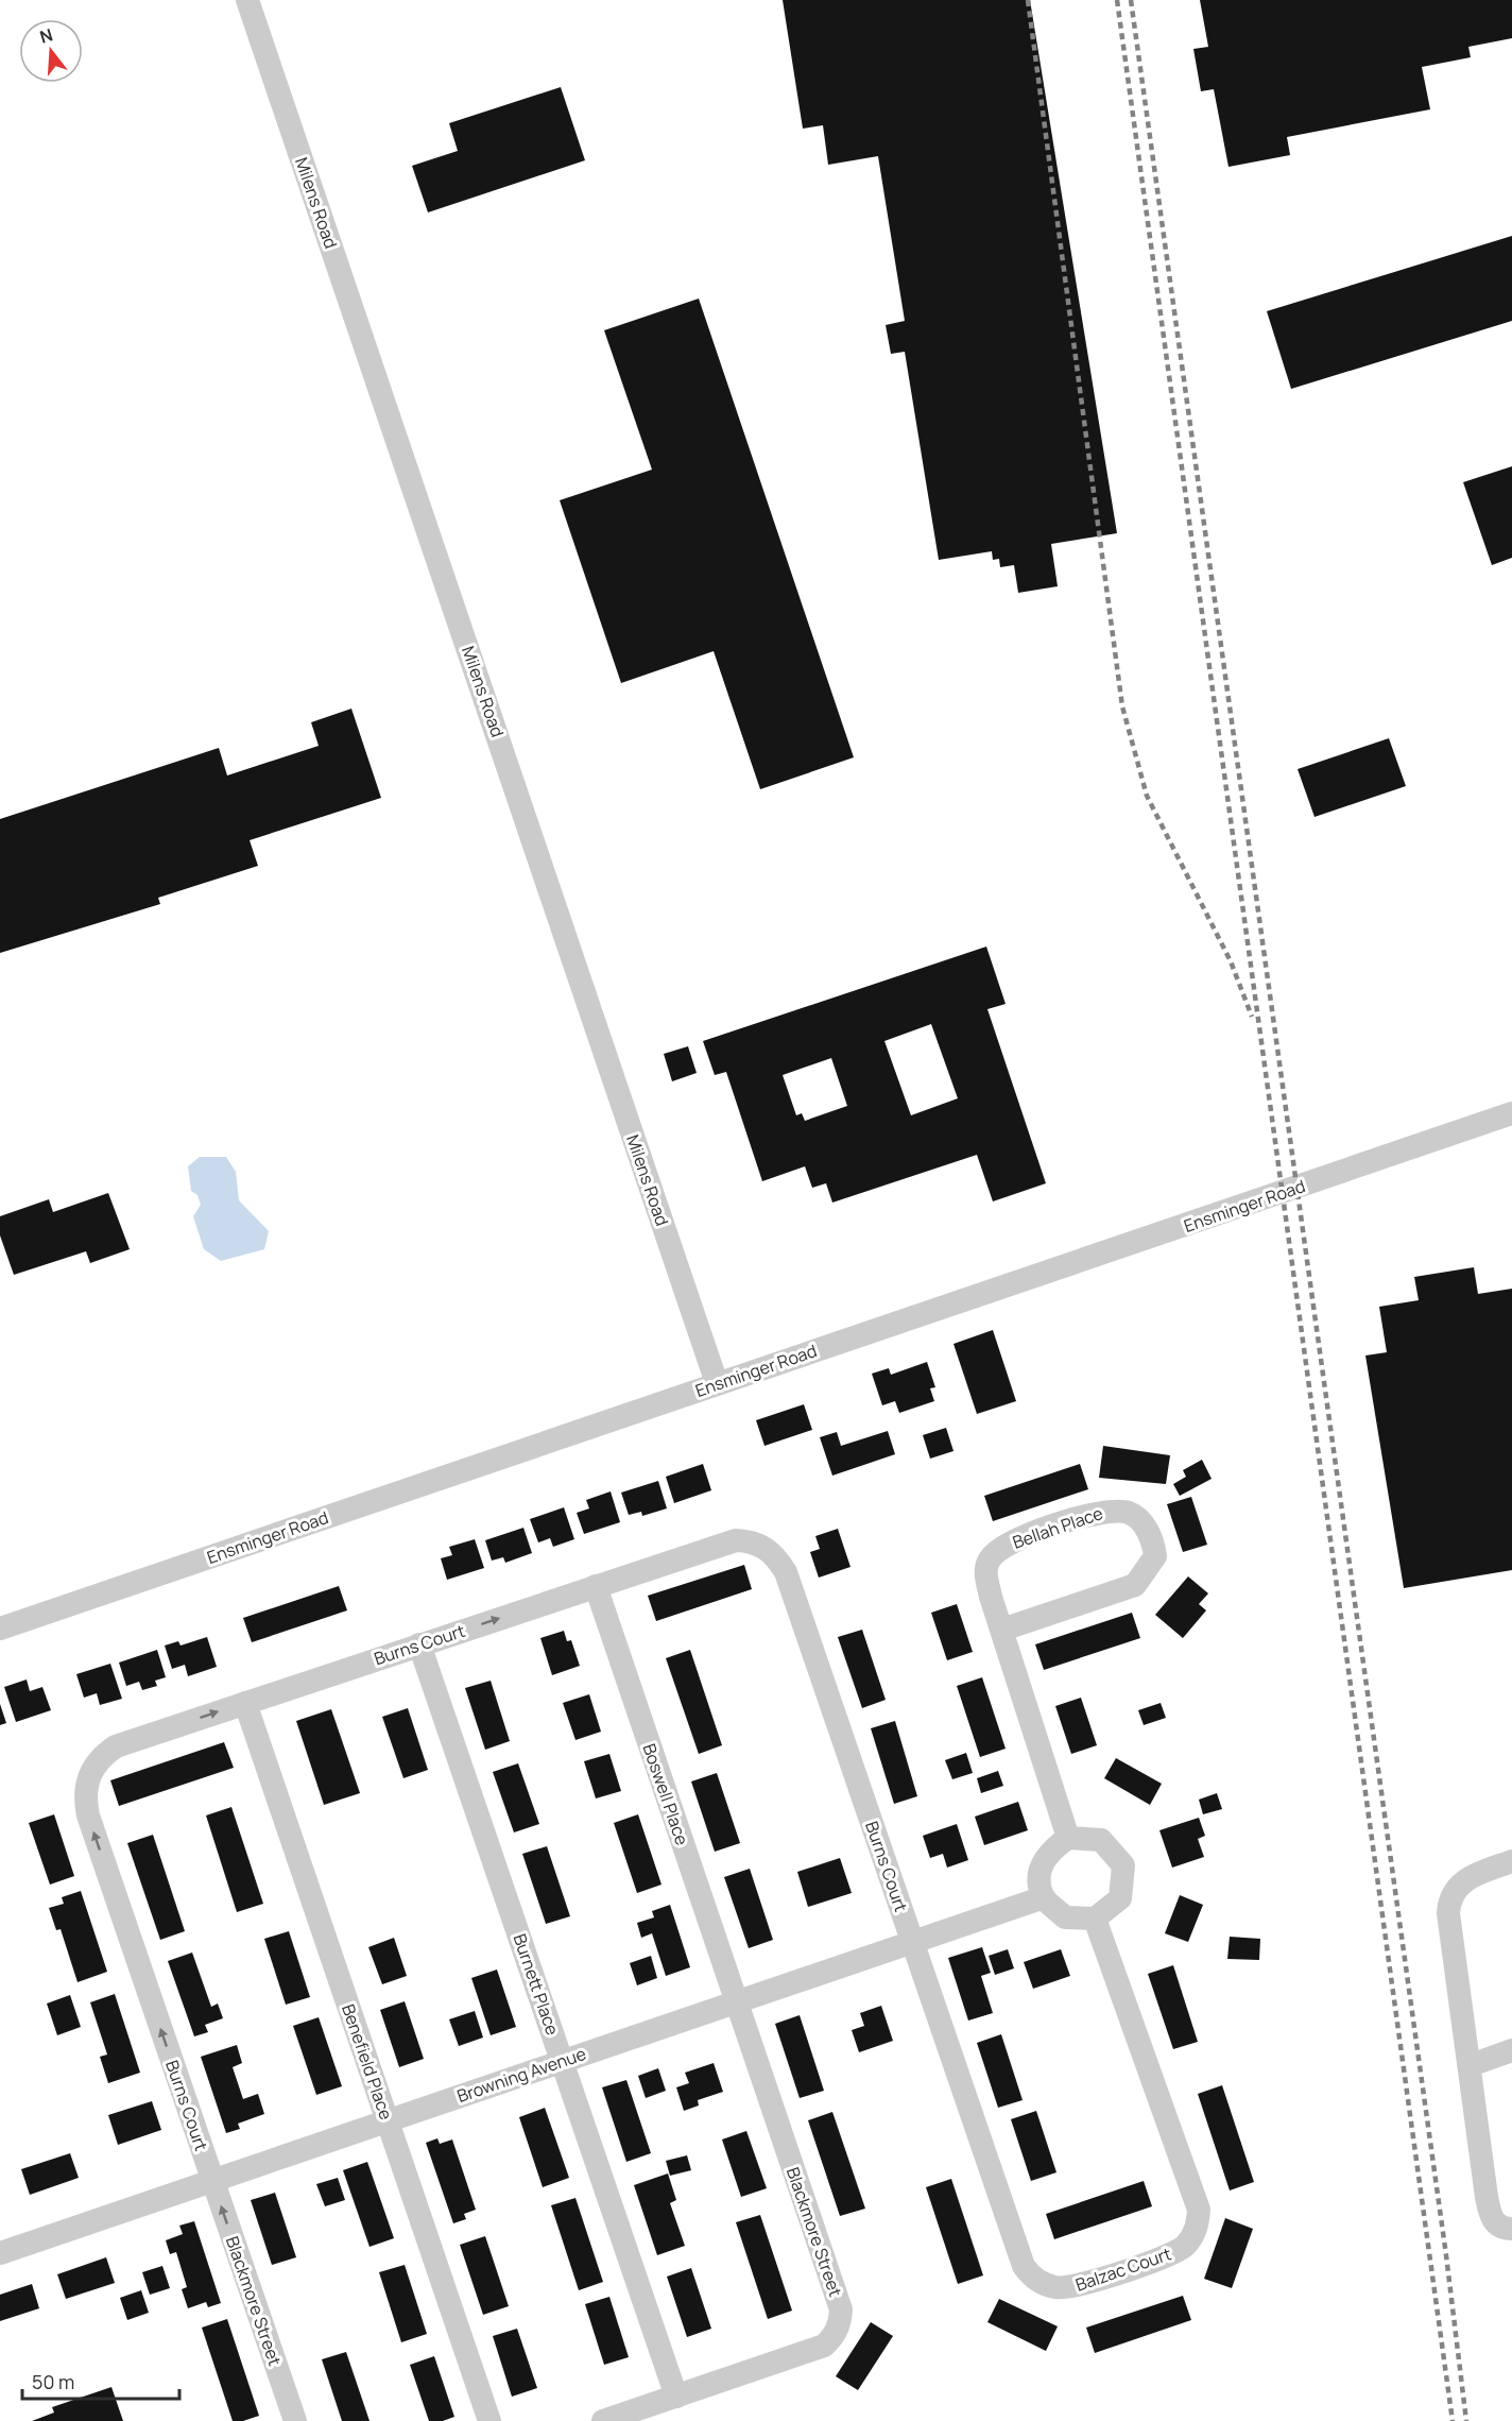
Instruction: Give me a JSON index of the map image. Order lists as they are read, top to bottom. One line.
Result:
{"streets":{"street":["Milens Road","Ensminger Road","Bellah Place","Burns Court","Boswell Place","Burnett Place","Benefield Place","Browning Avenue","Blackmore Street","Balzac Court"]},"crossings":[["Milens Road","Ensminger Road"],["Bellah Place","Browning Avenue"],["Bellah Place","Balzac Court"],["Burns Court","Boswell Place"],["Burns Court","Burnett Place"],["Burns Court","Benefield Place"],["Burns Court","Browning Avenue"],["Burns Court","Blackmore Street"],["Burns Court","Balzac Court"],["Boswell Place","Browning Avenue"],["Boswell Place","Blackmore Street"],["Burnett Place","Browning Avenue"],["Burnett Place","Blackmore Street"],["Benefield Place","Browning Avenue"],["Browning Avenue","Blackmore Street"],["Browning Avenue","Balzac Court"]],"scale_bar":"50 m","north":"top"}
